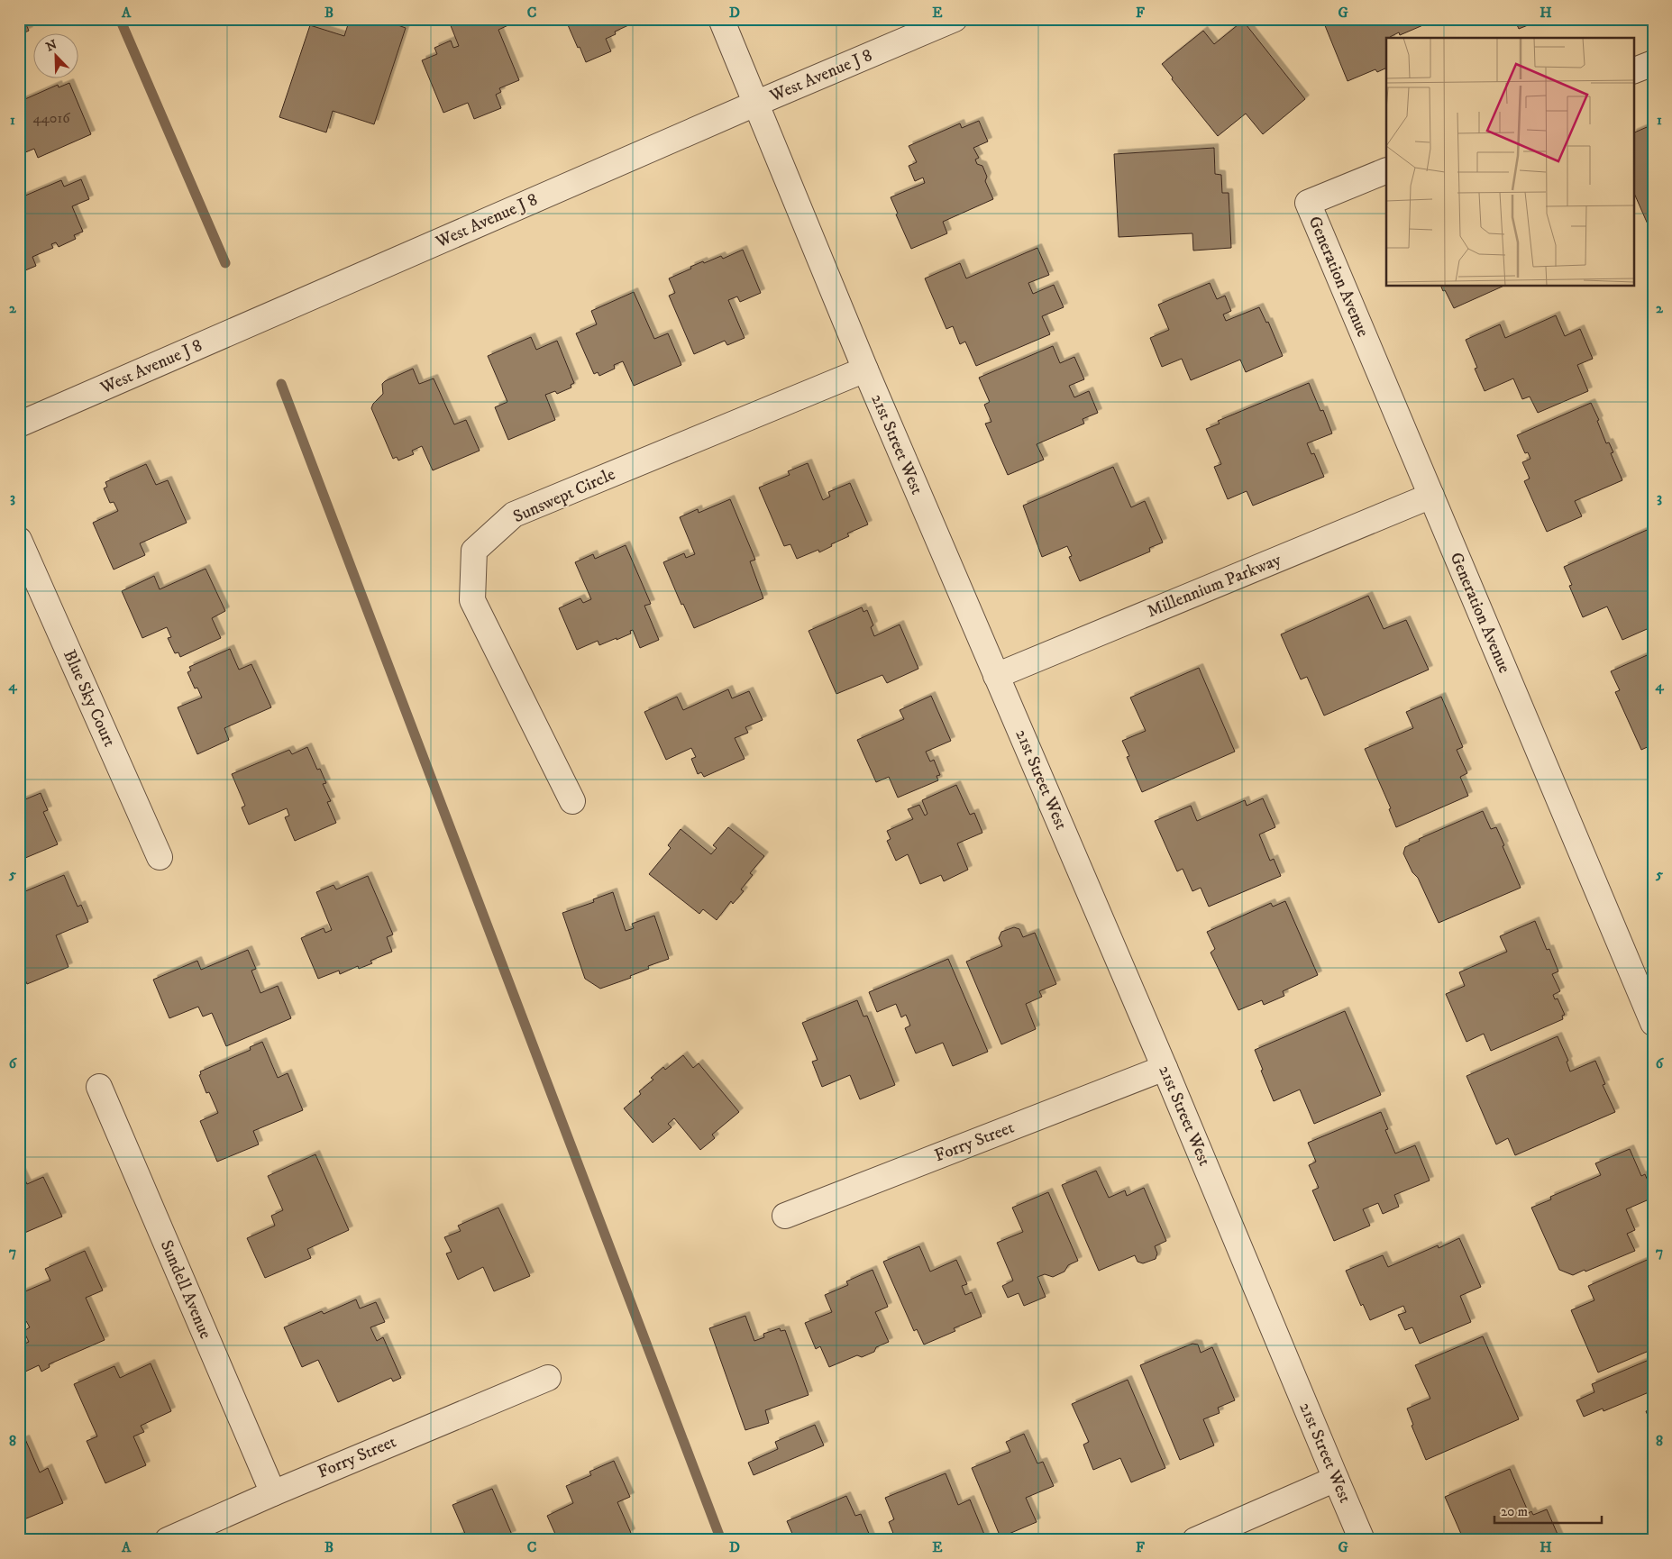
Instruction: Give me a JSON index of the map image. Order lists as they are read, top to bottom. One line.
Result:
{"streets":{"street":["West Avenue J 8","Generation Avenue","21st Street West","Sunswept Circle","Millennium Parkway","Blue Sky Court","Forry Street","Sundell Avenue"]},"crossings":[["West Avenue J 8","21st Street West"],["Generation Avenue","Millennium Parkway"],["21st Street West","Sunswept Circle"],["21st Street West","Millennium Parkway"],["21st Street West","Forry Street"],["Forry Street","Sundell Avenue"]],"house_numbers":["44016"],"scale_bar":"20 m","north":"top left","grid":{"columns":["A","B","C","D","E","F","G","H"],"rows":["1","2","3","4","5","6","7","8"]}}
